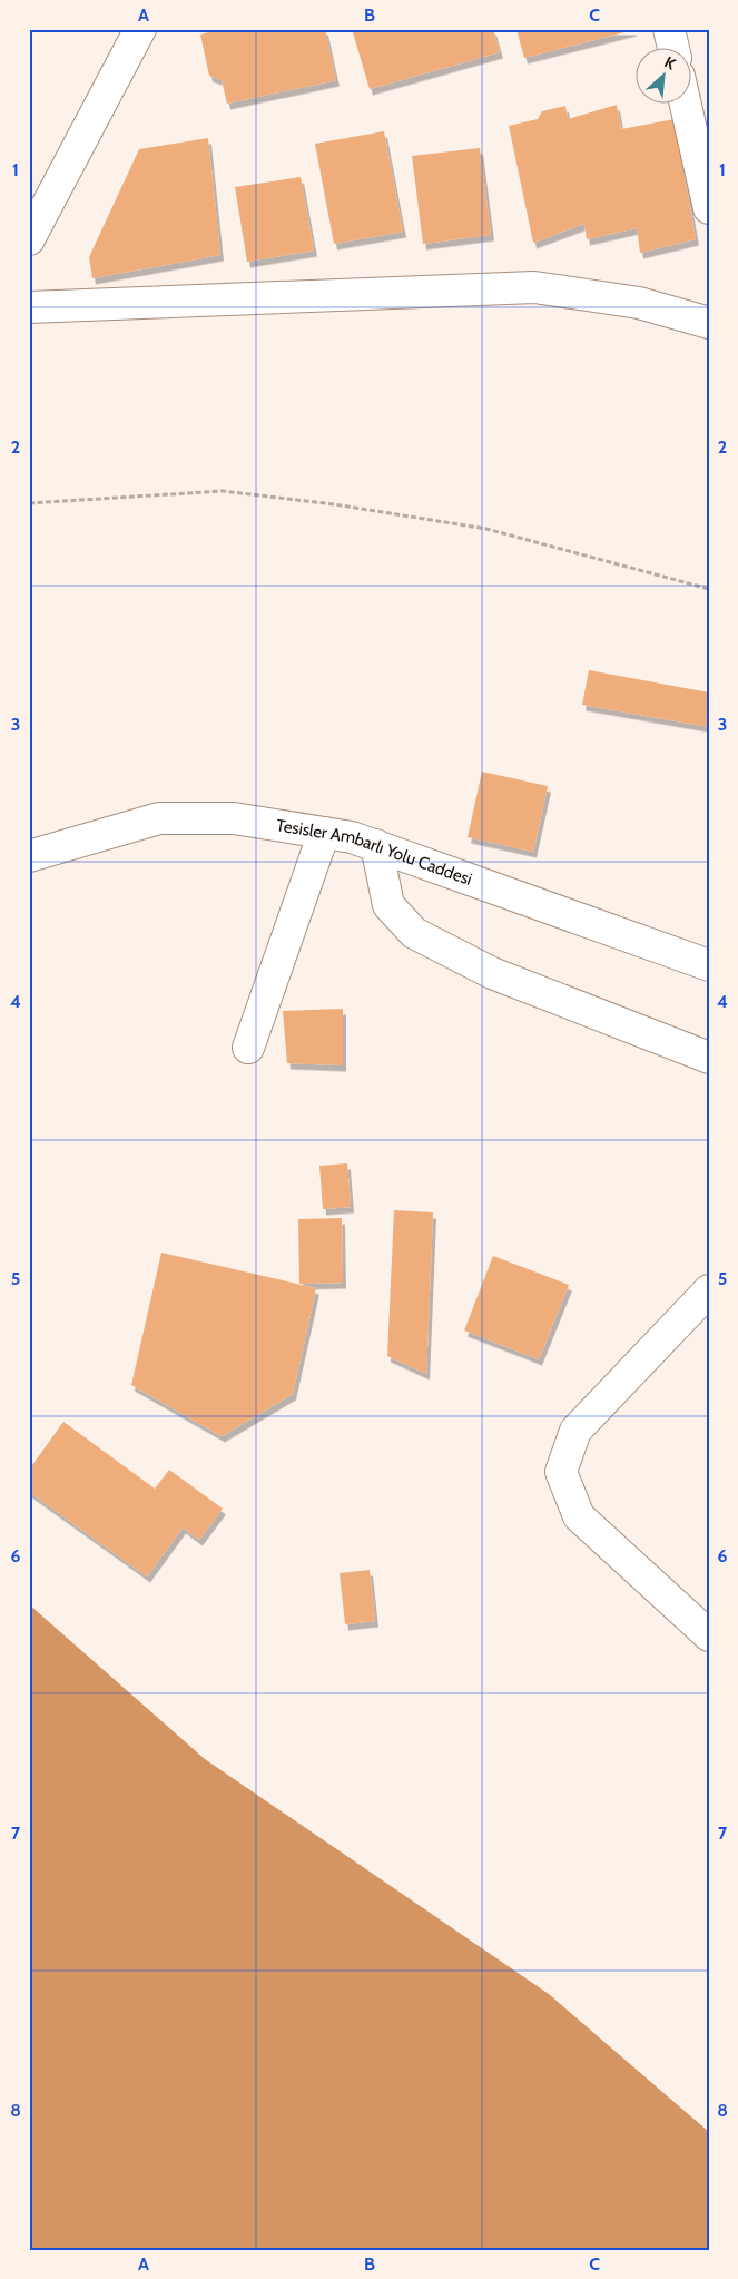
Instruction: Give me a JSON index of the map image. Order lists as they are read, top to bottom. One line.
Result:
{"streets":{"street":["Tesisler Ambarlı Yolu Caddesi"]},"north":"top right","grid":{"columns":["A","B","C"],"rows":["1","2","3","4","5","6","7","8"]}}
